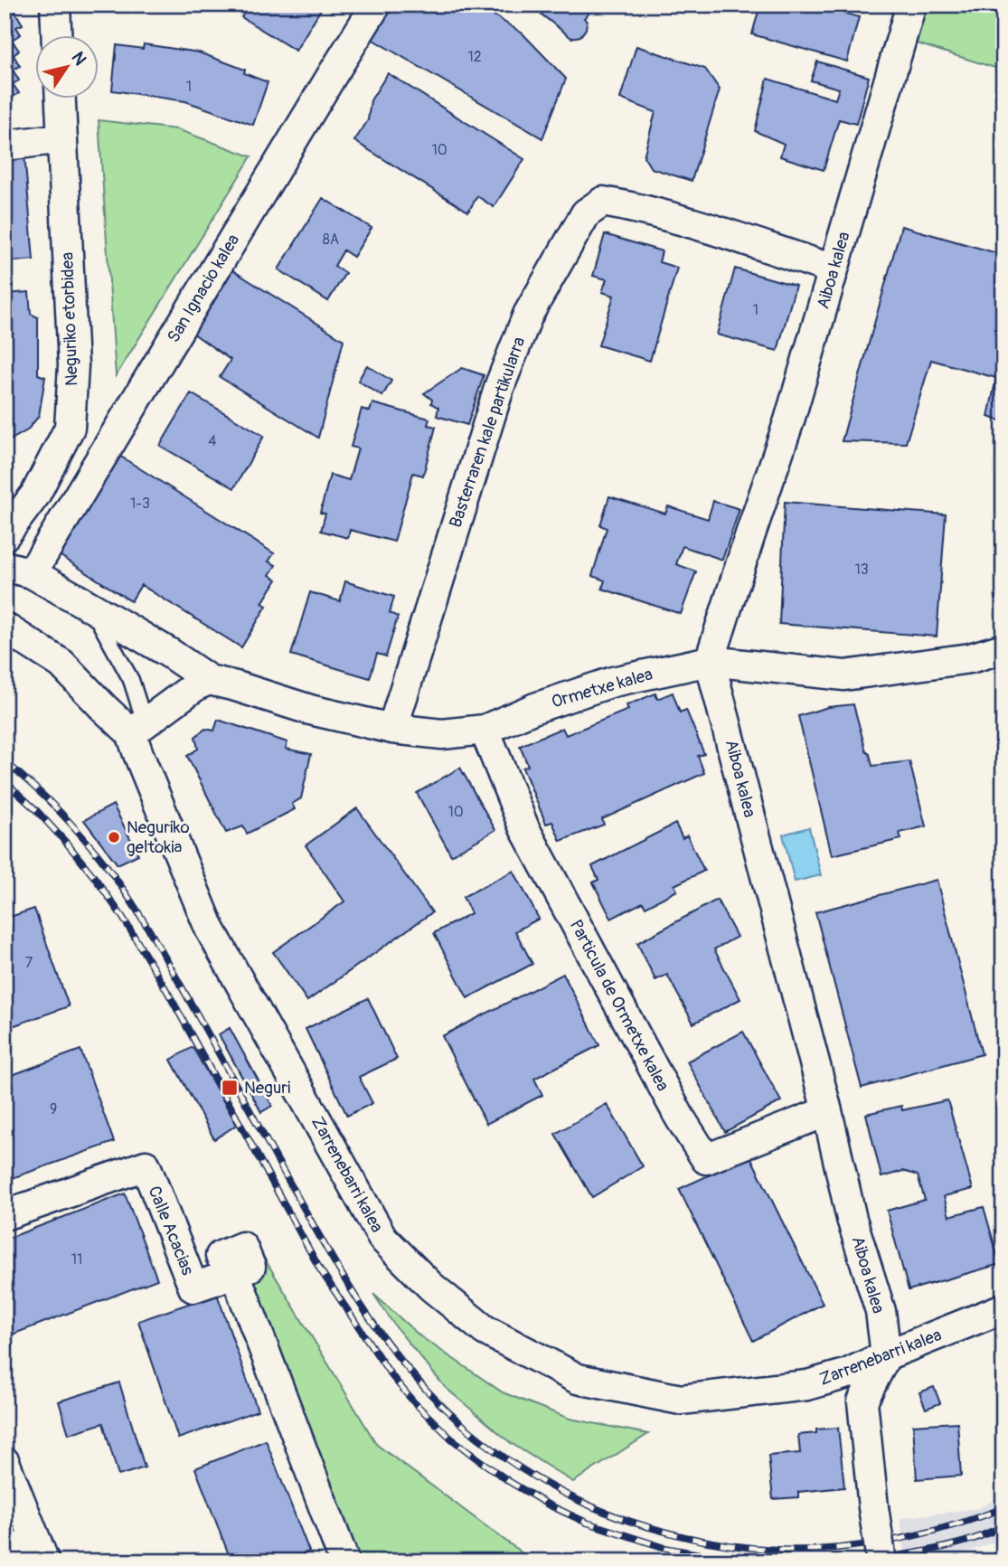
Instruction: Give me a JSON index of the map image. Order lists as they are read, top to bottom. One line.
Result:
{"streets":{"street":["Aiboa kalea","San Ignacio kalea","Neguriko etorbidea","Basterraren kale partikularra","Ormetxe kalea","Particula de Ormetxe kalea","Zarrenebarri kalea","Calle Acacias"]},"crossings":[["Aiboa kalea","Basterraren kale partikularra"],["Aiboa kalea","Ormetxe kalea"],["Aiboa kalea","Particula de Ormetxe kalea"],["Aiboa kalea","Zarrenebarri kalea"],["Basterraren kale partikularra","Ormetxe kalea"],["Ormetxe kalea","Particula de Ormetxe kalea"]],"places":{"other":["Neguriko geltokia"],"transit":["Neguri"]},"house_numbers":["12","1","10","8A","1","4","1-3","13","10","7","9","11"],"north":"top right"}
